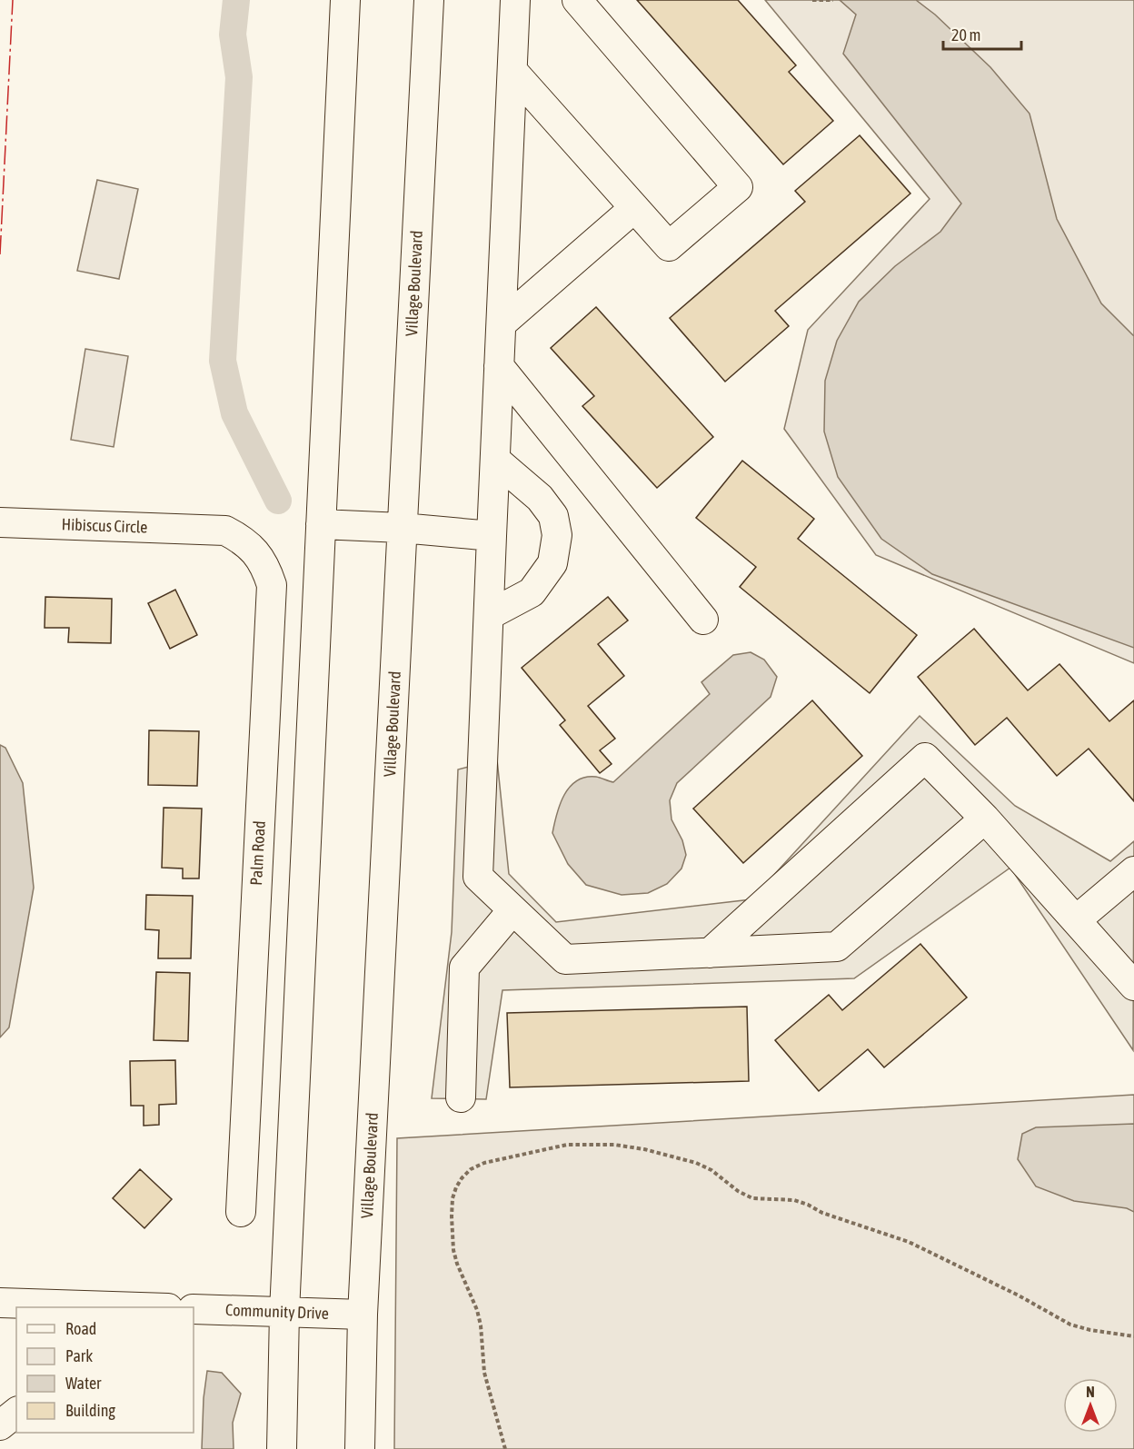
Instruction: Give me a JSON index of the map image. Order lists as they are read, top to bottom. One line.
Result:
{"streets":{"street":["Village Boulevard","Hibiscus Circle","Palm Road","Community Drive"]},"crossings":[["Village Boulevard","Community Drive"],["Hibiscus Circle","Palm Road"]],"legend":["Road","Park","Water","Building"],"scale_bar":"20 m","north":"top"}
